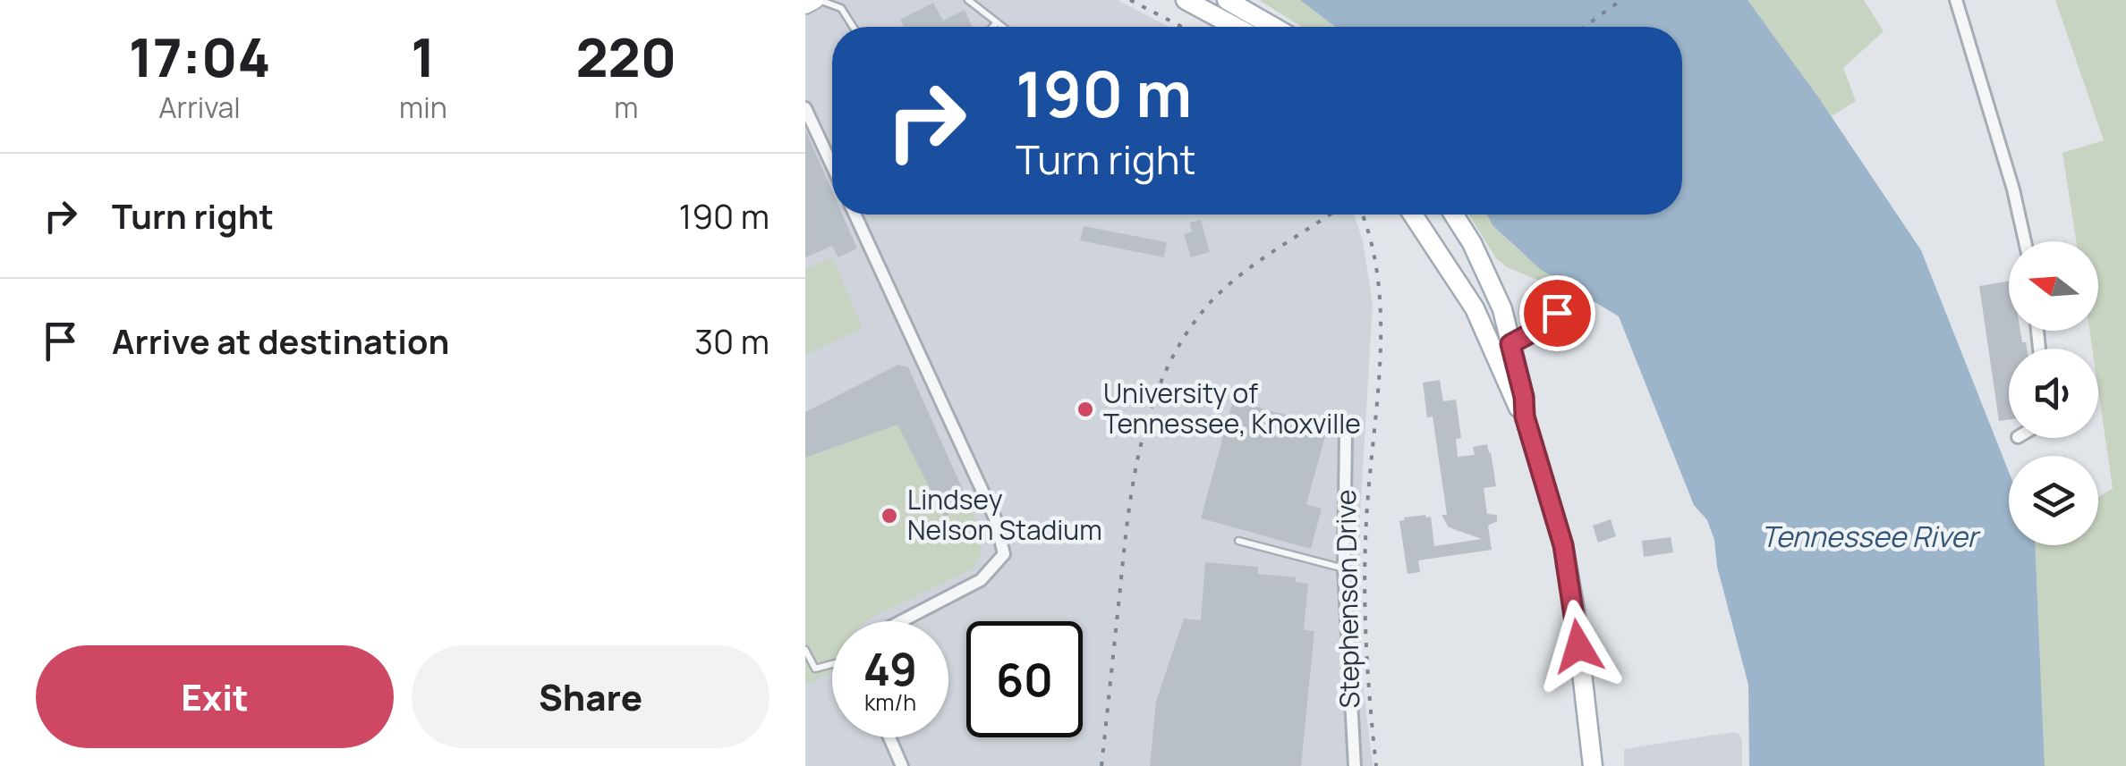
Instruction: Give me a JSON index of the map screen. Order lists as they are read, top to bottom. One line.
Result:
{"streets":{"street":["Stephenson Drive"]},"water":["Tennessee River"],"places":["University of Tennessee, Knoxville","Lindsey Nelson Stadium"],"north":"left","page":{"eta":["17:04","Arrival","1","min","220","m"],"turn":["190 m","Turn right"],"list":[{"name":"Turn right","value":"190 m"},{"name":"Arrive at destination","value":"30 m"}],"speed":"49 km/h","limit":"60","buttons":["Exit","Share"]}}
